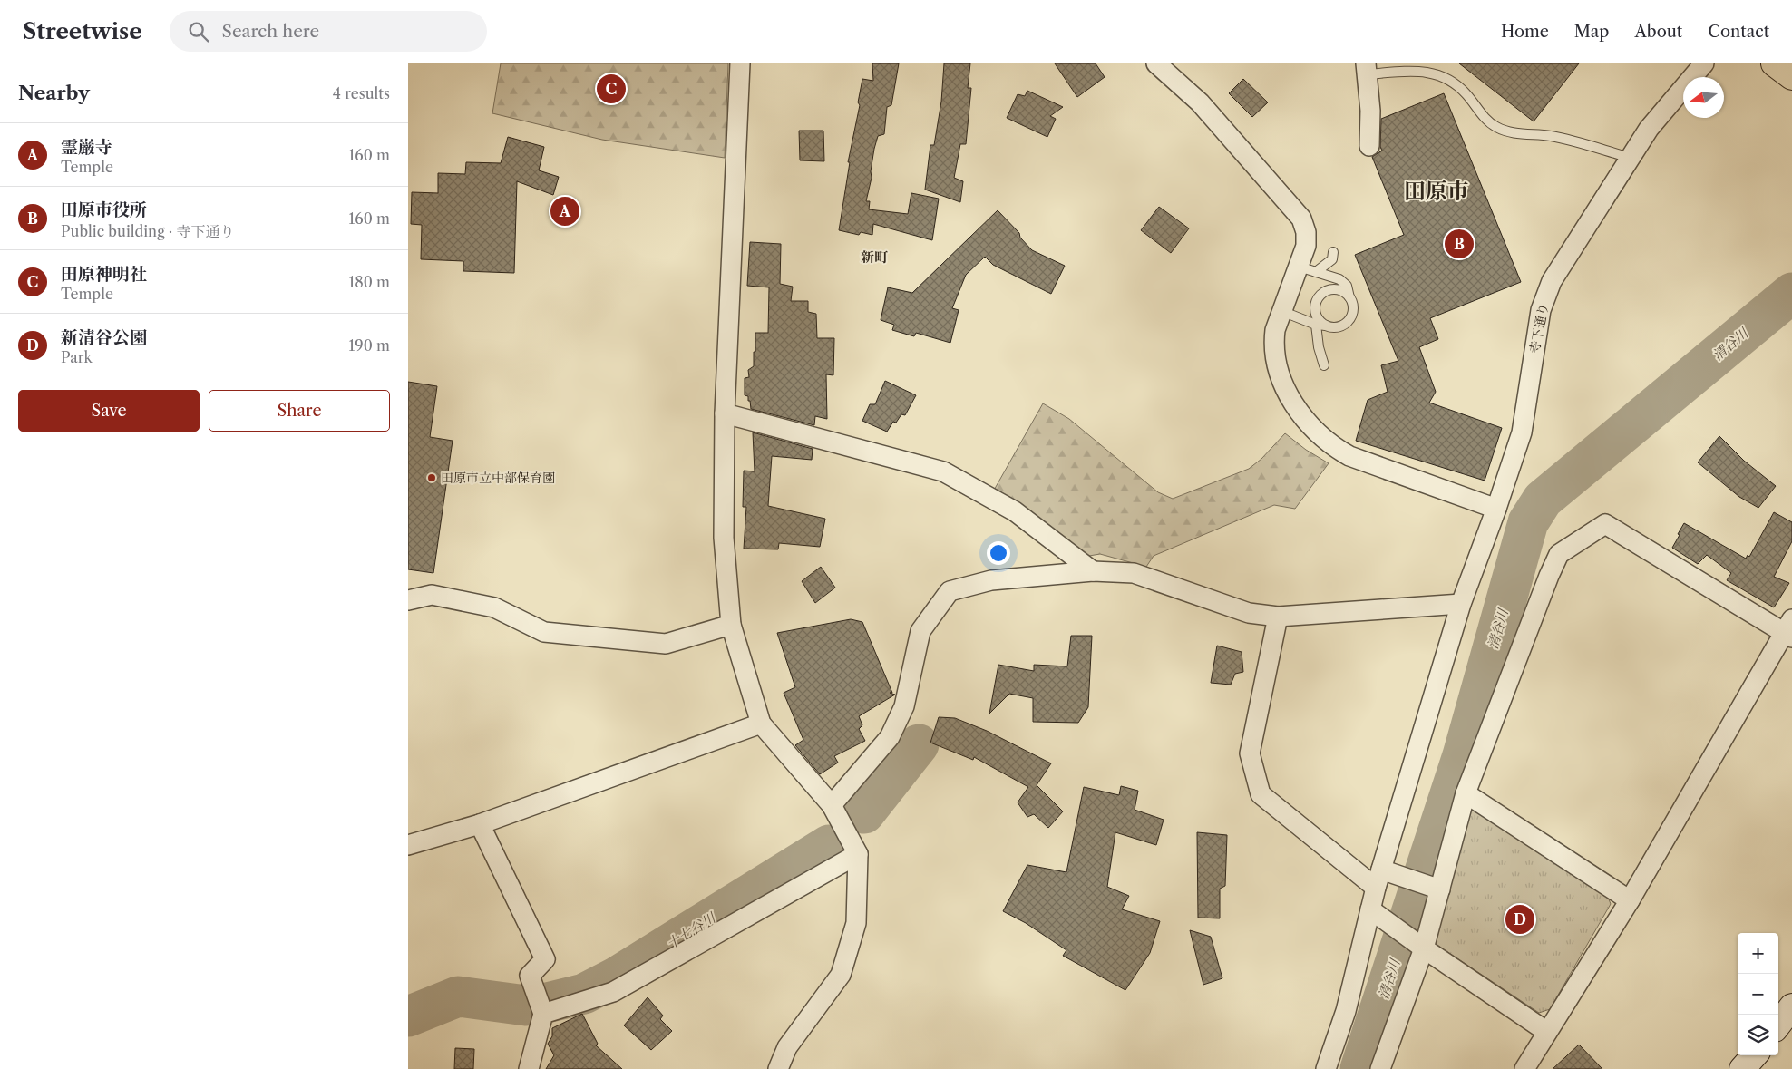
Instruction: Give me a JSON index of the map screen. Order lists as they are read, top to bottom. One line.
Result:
{"streets":{"street":["寺下通り"]},"districts":["田原市","新町"],"water":["清谷川","十七谷川"],"places":["田原市立中部保育園"],"north":"left","page":{"header":"Streetwise","search":"Search here","nav":["Home","Map","About","Contact"],"heading":["Nearby","4 results"],"pins":["C","A","B","D"],"list":[{"mark":"A","name":"霊巌寺","note":"Temple","value":"160 m"},{"mark":"B","name":"田原市役所","note":"Public building · 寺下通り","value":"160 m"},{"mark":"C","name":"田原神明社","note":"Temple","value":"180 m"},{"mark":"D","name":"新清谷公園","note":"Park","value":"190 m"}],"buttons":["Save","Share"],"map_buttons":["+","−"]}}
